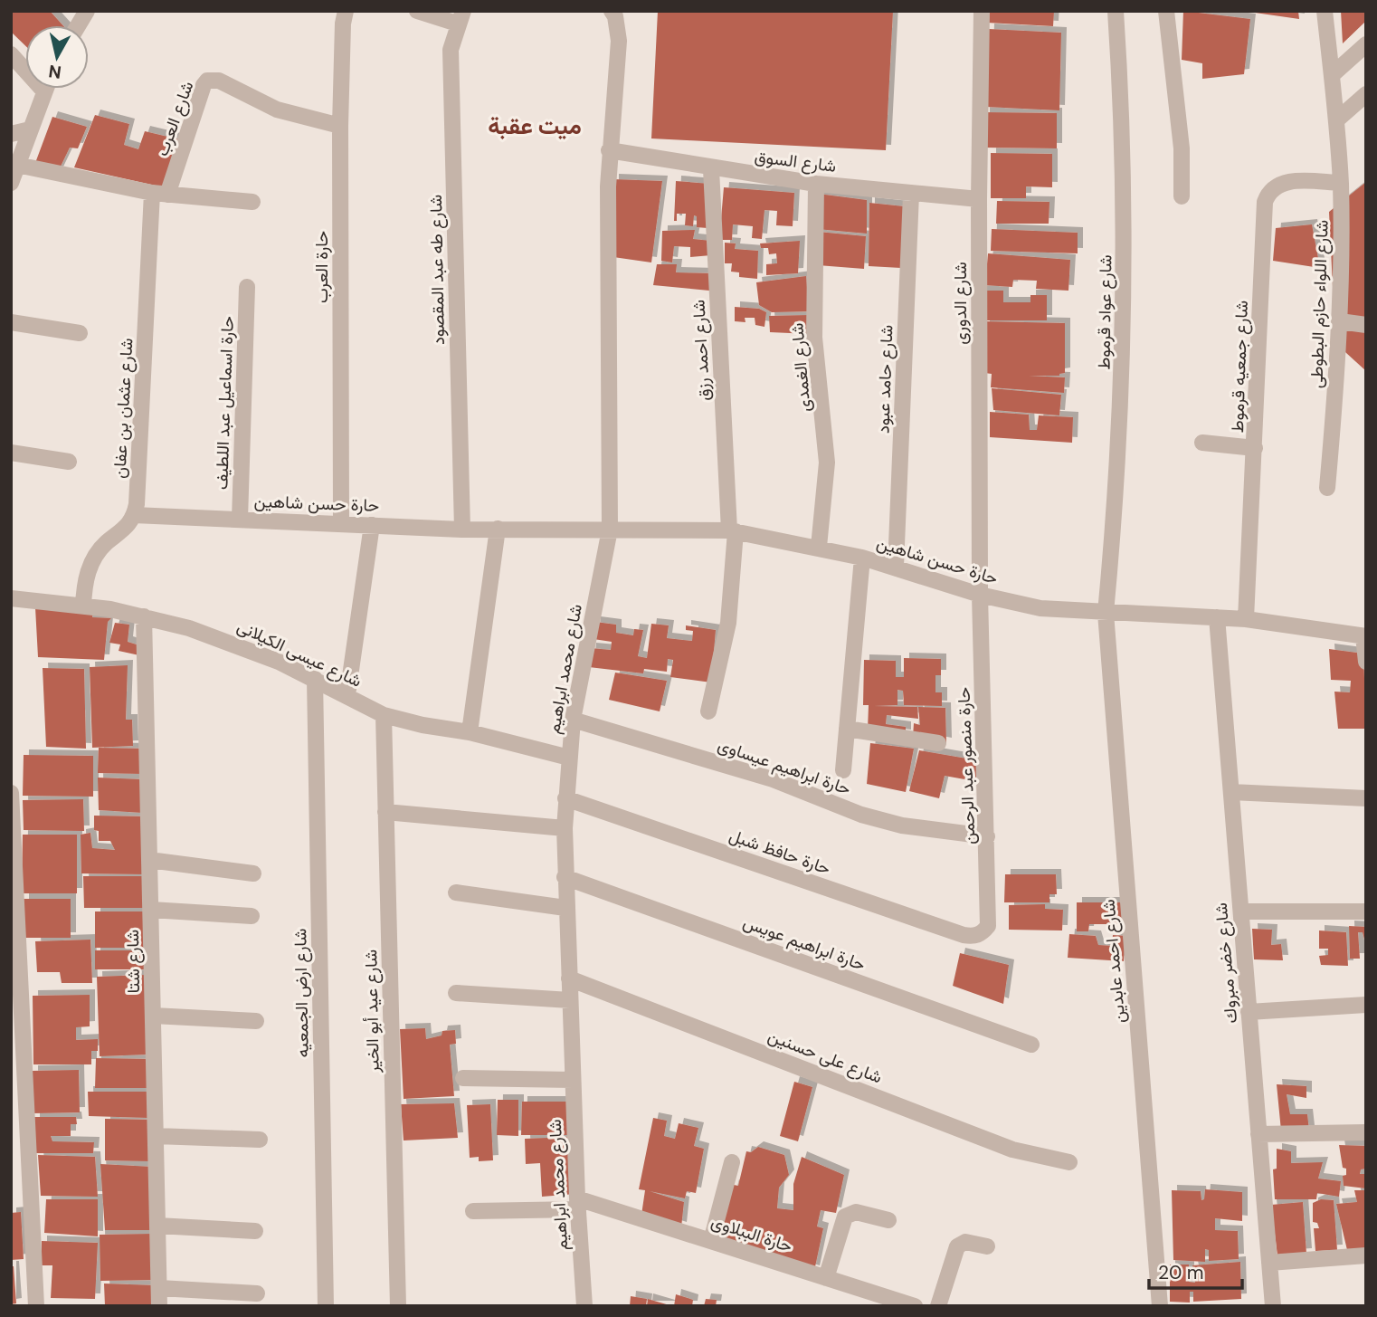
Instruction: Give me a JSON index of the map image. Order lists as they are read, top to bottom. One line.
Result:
{"streets":{"street":["شارع العرب","شارع السوق","حارة العرب","شارع طه عبد المقصود","شارع الدورى","شارع اللواء حازم البطوطى","شارع عواد قرموط","شارع احمد رزق","شارع جمعيه قرموط","شارع الغمدى","شارع حامد عبود","حارة اسماعيل عبد اللطيف","شارع عثمان بن عفان","حارة حسن شاهين","شارع عيسى الكيلانى","شارع محمد ابراهيم","حارة منصور عبد الرحمن","حارة ابراهيم عيساوى","حارة حافظ شبل","حارة ابراهيم عويس","شارع شتا","شارع احمد عابدين","شارع خضر مبروك","شارع ارض الجمعيه","شارع عيد أبو الخير","شارع على حسنين","حارة الببلاوى"]},"crossings":[["شارع العرب","حارة العرب"],["شارع العرب","شارع عثمان بن عفان"],["شارع السوق","شارع الدورى"],["شارع السوق","شارع احمد رزق"],["شارع السوق","شارع الغمدى"],["شارع السوق","شارع حامد عبود"],["شارع السوق","شارع محمد ابراهيم"],["حارة العرب","حارة حسن شاهين"],["شارع طه عبد المقصود","حارة حسن شاهين"],["شارع الدورى","حارة حسن شاهين"],["شارع الدورى","حارة منصور عبد الرحمن"],["شارع اللواء حازم البطوطى","شارع جمعيه قرموط"],["شارع عواد قرموط","حارة حسن شاهين"],["شارع عواد قرموط","شارع احمد عابدين"],["شارع احمد رزق","حارة حسن شاهين"],["شارع جمعيه قرموط","حارة حسن شاهين"],["شارع الغمدى","حارة حسن شاهين"],["شارع حامد عبود","حارة حسن شاهين"],["حارة اسماعيل عبد اللطيف","حارة حسن شاهين"],["شارع عثمان بن عفان","حارة حسن شاهين"],["حارة حسن شاهين","شارع محمد ابراهيم"],["حارة حسن شاهين","حارة منصور عبد الرحمن"],["حارة حسن شاهين","شارع احمد عابدين"],["حارة حسن شاهين","شارع خضر مبروك"],["شارع عيسى الكيلانى","شارع محمد ابراهيم"],["شارع عيسى الكيلانى","شارع شتا"],["شارع عيسى الكيلانى","شارع ارض الجمعيه"],["شارع عيسى الكيلانى","شارع عيد أبو الخير"],["شارع محمد ابراهيم","حارة ابراهيم عيساوى"],["شارع محمد ابراهيم","حارة حافظ شبل"],["شارع محمد ابراهيم","حارة ابراهيم عويس"],["شارع محمد ابراهيم","شارع على حسنين"],["شارع محمد ابراهيم","حارة الببلاوى"],["حارة منصور عبد الرحمن","حارة ابراهيم عيساوى"],["حارة منصور عبد الرحمن","حارة حافظ شبل"]],"districts":["ميت عقبة"],"scale_bar":"20 m","north":"bottom"}
